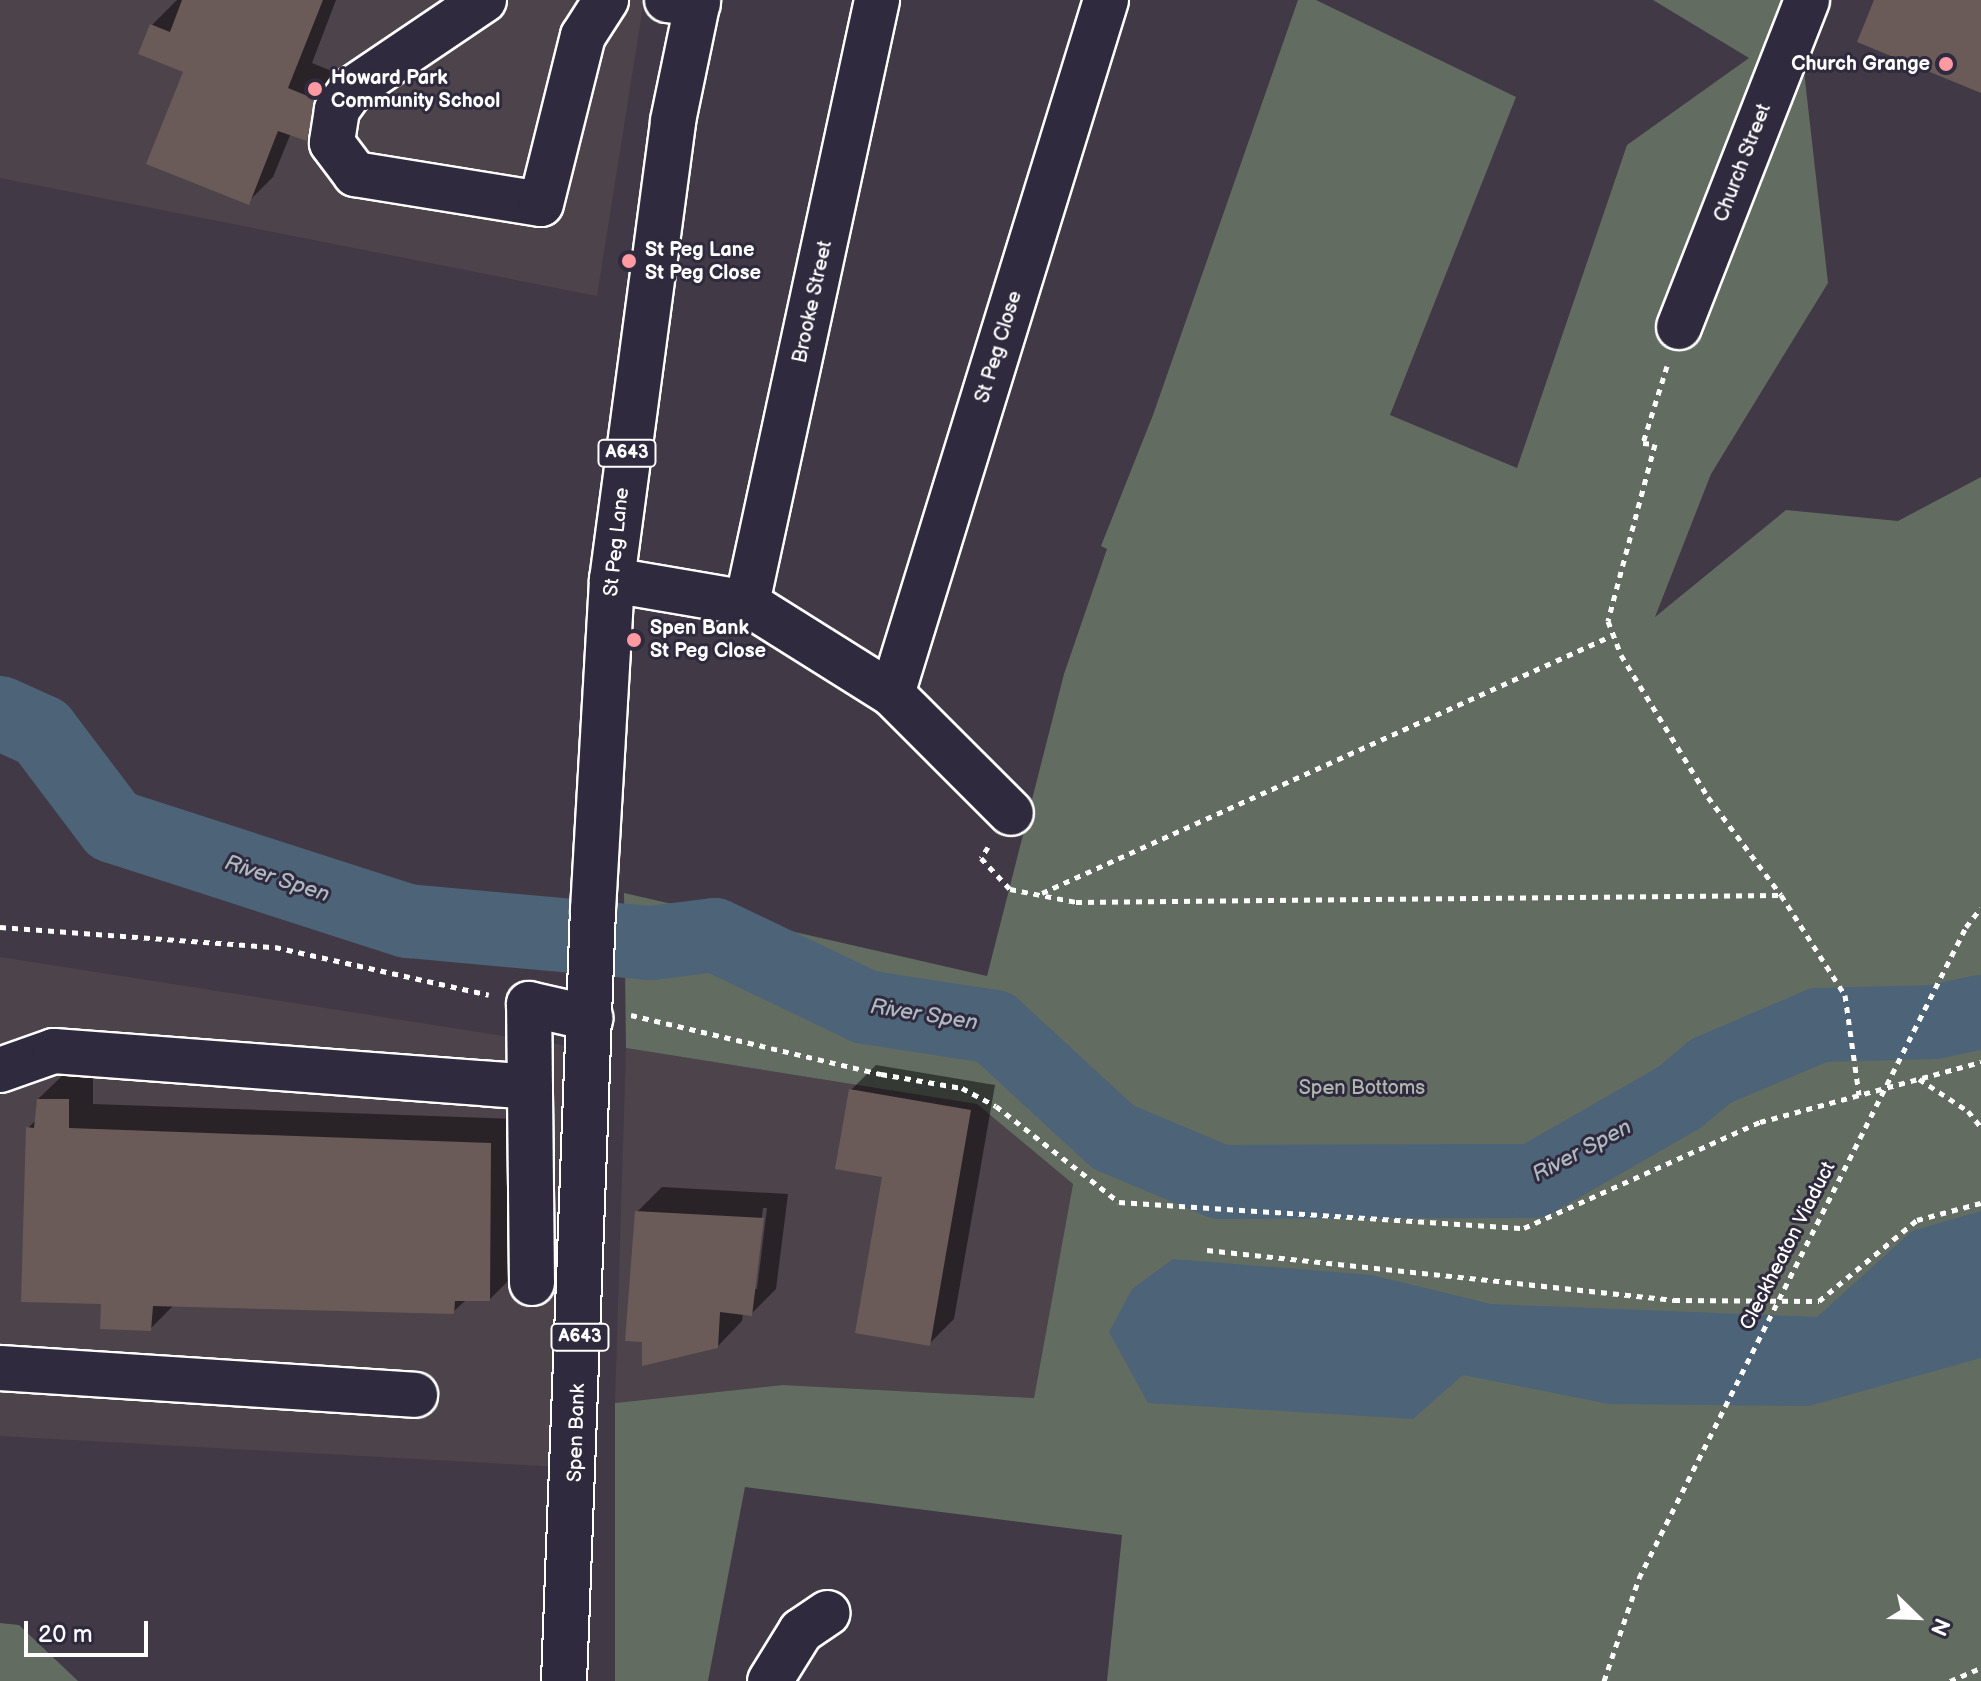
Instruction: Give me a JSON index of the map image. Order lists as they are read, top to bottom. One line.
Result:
{"streets":{"street":["Church Street","Brooke Street","St Peg Close","A643","St Peg Lane","Spen Bank"],"path":["Cleckheaton Viaduct"]},"crossings":[["St Peg Lane","Spen Bank"]],"water":["River Spen"],"parks":["Spen Bottoms"],"places":["Church Grange","Howard Park Community School","St Peg Lane St Peg Close","Spen Bank St Peg Close"],"scale_bar":"20 m","north":"bottom right"}
